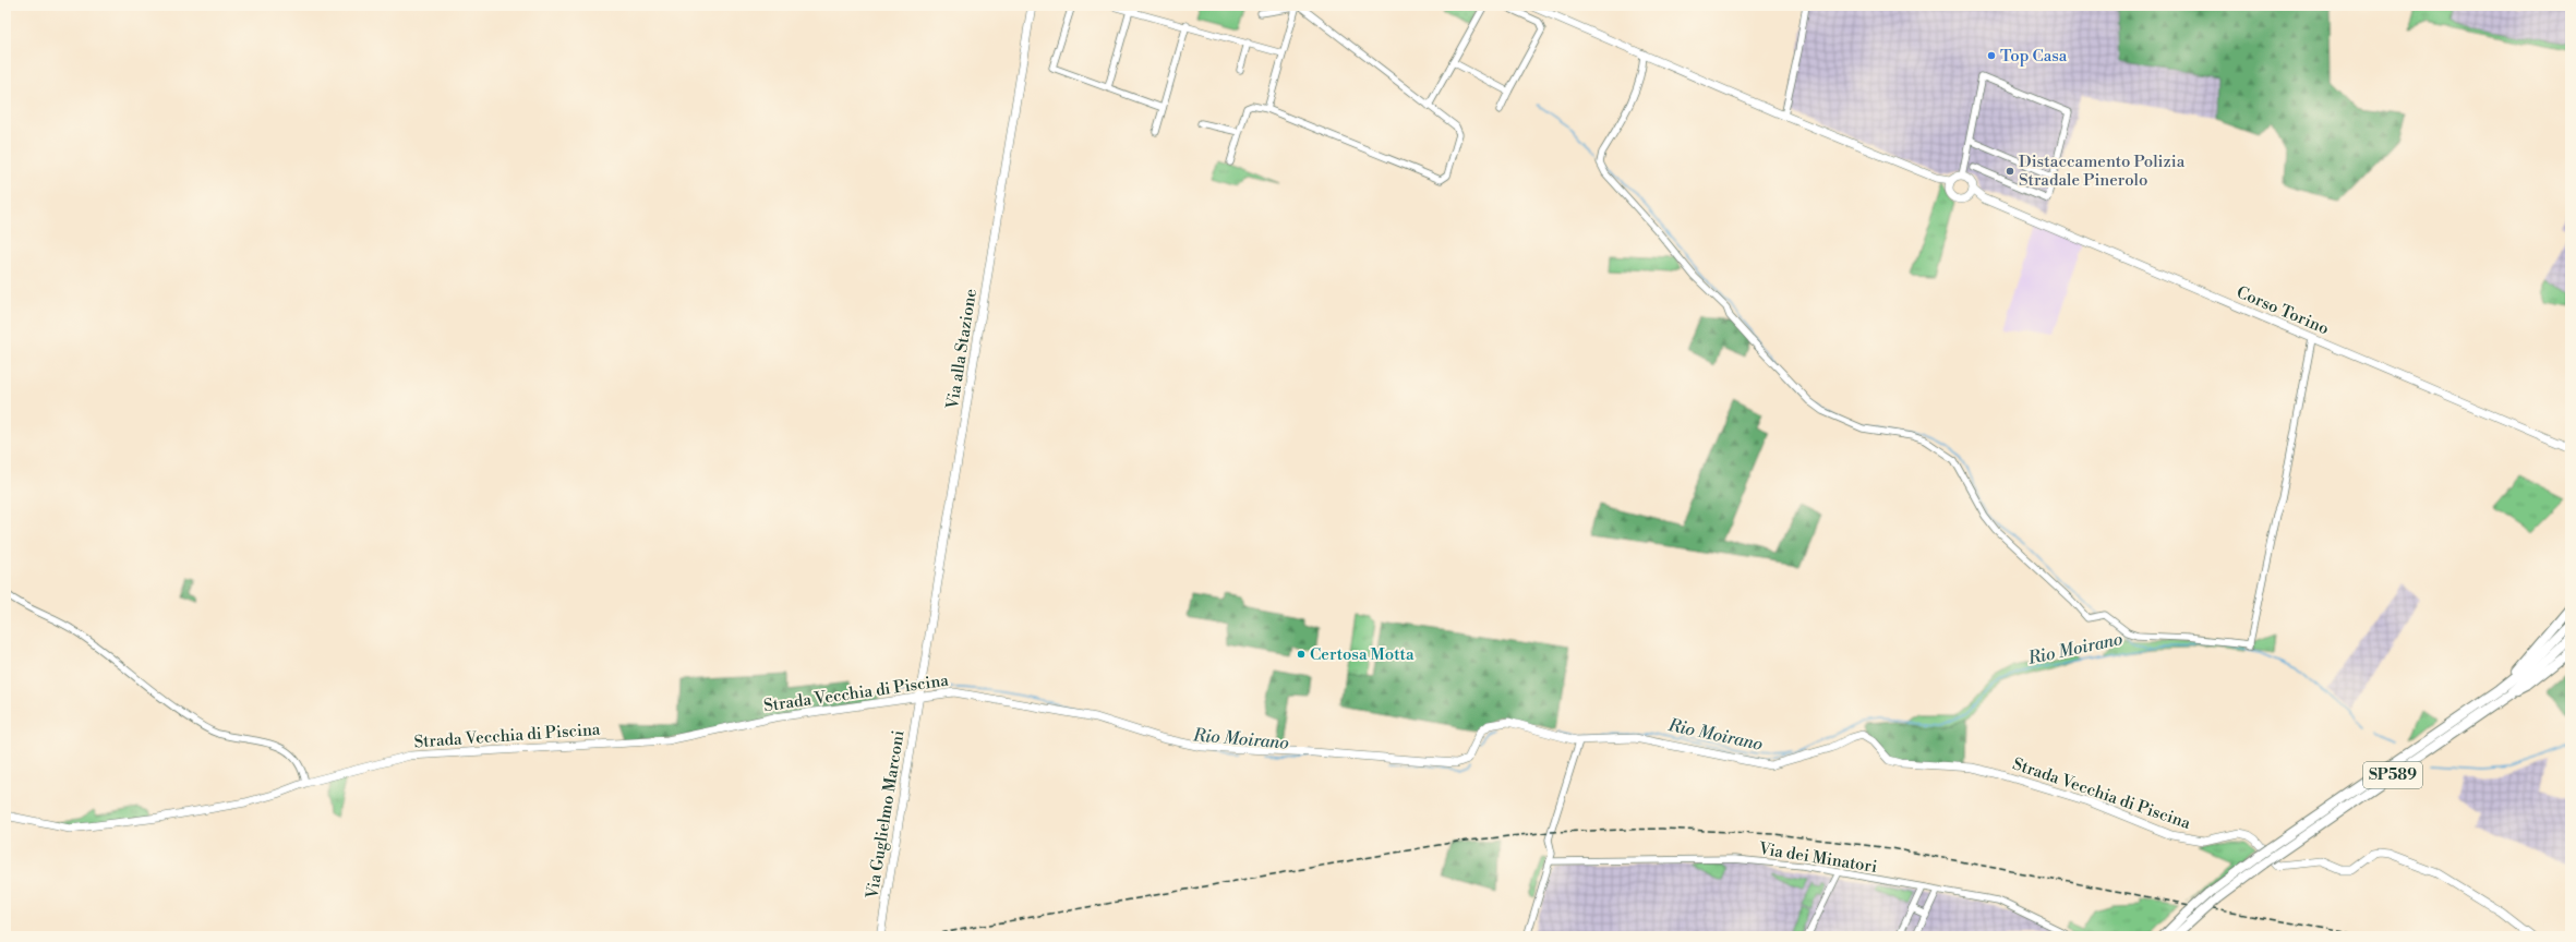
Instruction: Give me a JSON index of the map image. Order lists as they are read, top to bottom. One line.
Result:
{"streets":{"main road":["SP589"],"street":["Corso Torino","Via alla Stazione","Strada Vecchia di Piscina","Via Guglielmo Marconi","Via dei Minatori"]},"crossings":[["Via alla Stazione","Strada Vecchia di Piscina"],["Via alla Stazione","Via Guglielmo Marconi"],["Strada Vecchia di Piscina","Via Guglielmo Marconi"]],"water":["Rio Moirano"],"places":["Top Casa","Distaccamento Polizia Stradale Pinerolo","Certosa Motta"]}
